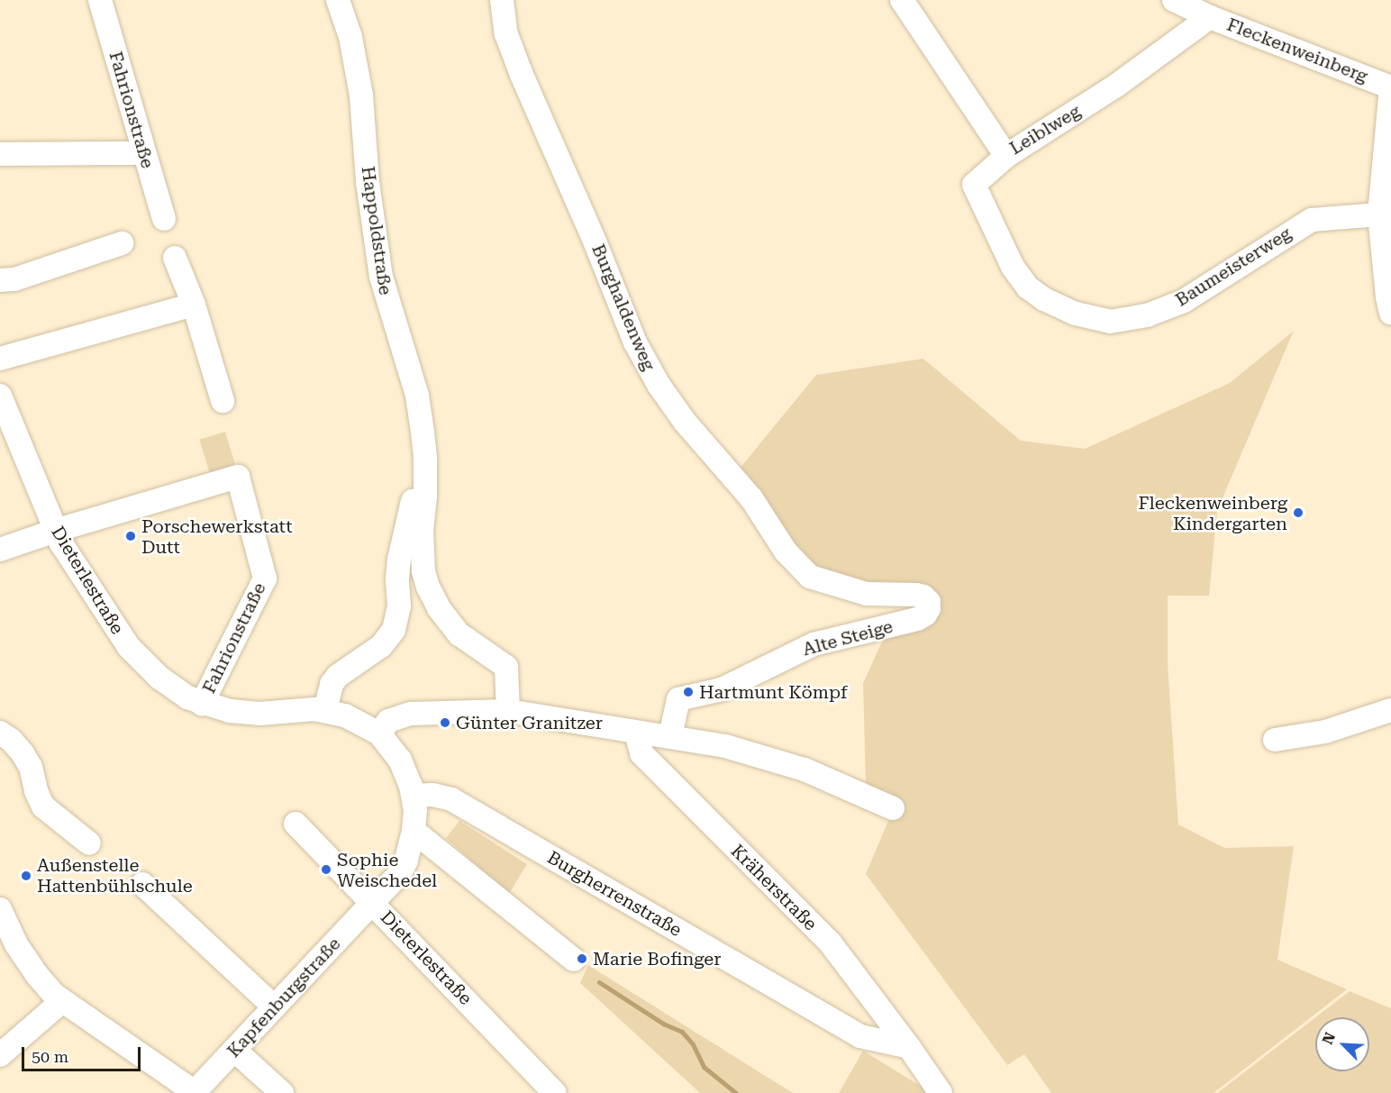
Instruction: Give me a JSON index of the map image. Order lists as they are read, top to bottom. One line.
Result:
{"streets":{"street":["Fleckenweinberg","Fahrionstraße","Leiblweg","Happoldstraße","Baumeisterweg","Burghaldenweg","Dieterlestraße","Alte Steige","Kräherstraße","Burgherrenstraße","Kapfenburgstraße"]},"crossings":[["Fleckenweinberg","Leiblweg"],["Fleckenweinberg","Baumeisterweg"],["Fahrionstraße","Dieterlestraße"],["Leiblweg","Baumeisterweg"],["Happoldstraße","Dieterlestraße"],["Burghaldenweg","Alte Steige"],["Dieterlestraße","Kapfenburgstraße"],["Kräherstraße","Burgherrenstraße"],["Burgherrenstraße","Kapfenburgstraße"]],"places":["Fleckenweinberg Kindergarten","Porschewerkstatt Dutt","Hartmunt Kömpf","Günter Granitzer","Sophie Weischedel","Außenstelle Hattenbühlschule","Marie Bofinger"],"scale_bar":"50 m","north":"top left"}
